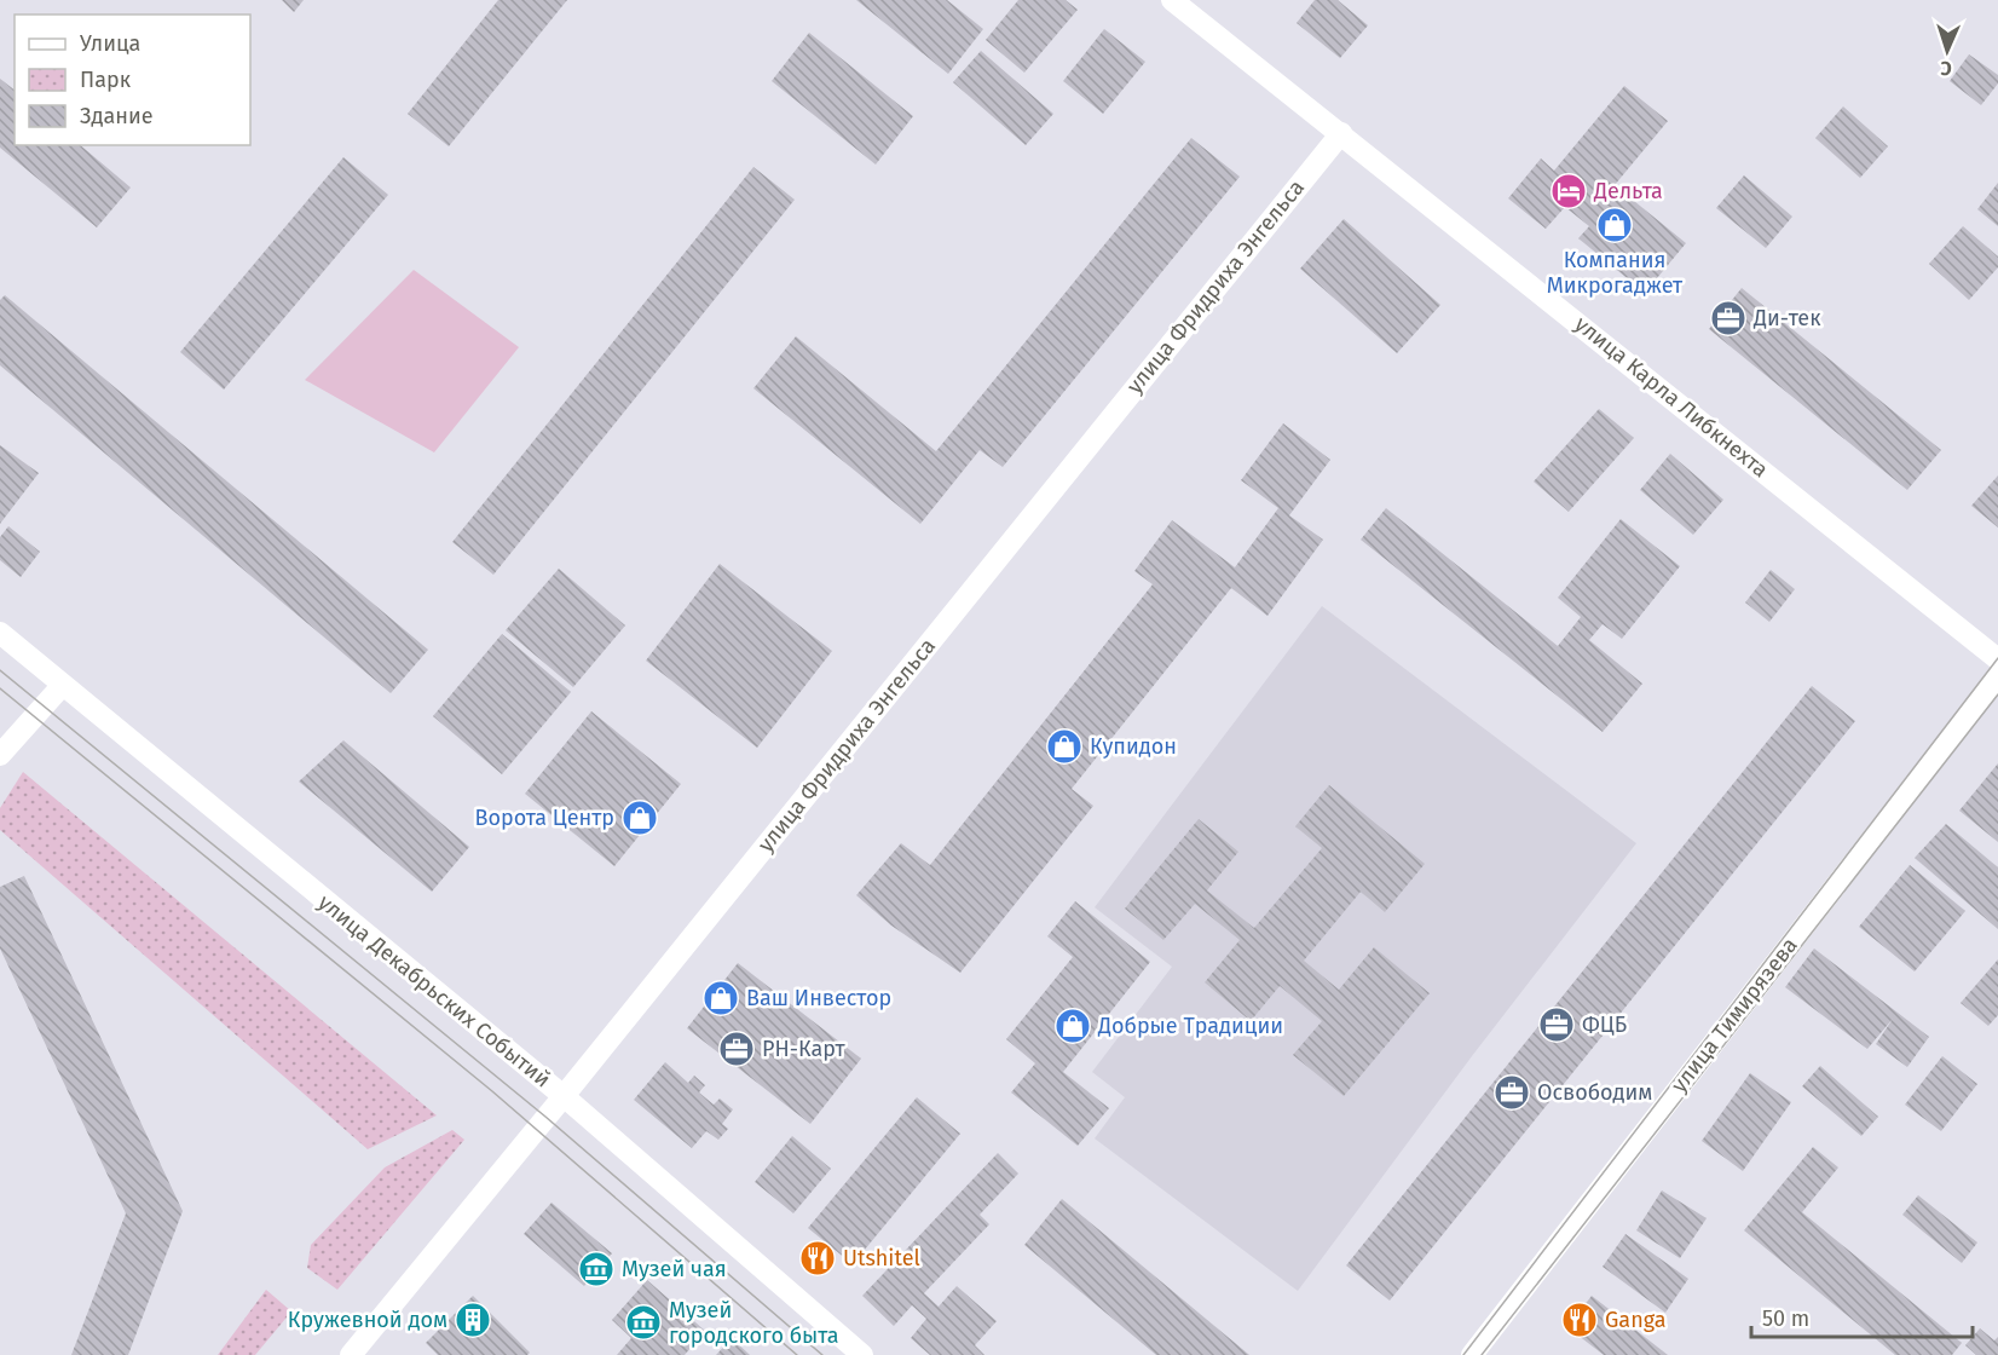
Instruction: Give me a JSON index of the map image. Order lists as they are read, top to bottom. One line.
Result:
{"streets":{"street":["улица Фридриха Энгельса","улица Карла Либкнехта","улица Декабрьских Событий","улица Тимирязева"]},"crossings":[["улица Фридриха Энгельса","улица Карла Либкнехта"],["улица Фридриха Энгельса","улица Декабрьских Событий"]],"places":{"hotel":["Дельта"],"shop":["Компания Микрогаджет","Купидон","Ворота Центр","Ваш Инвестор","Добрые Традиции"],"office":["Ди-тек","ФЦБ","РН-Карт","Освободим"],"restaurant":["Utshitel","Ganga"],"museum":["Музей чая","Музей городского быта"],"building":["Кружевной дом"]},"legend":["Улица","Парк","Здание"],"scale_bar":"50 m","north":"bottom"}
